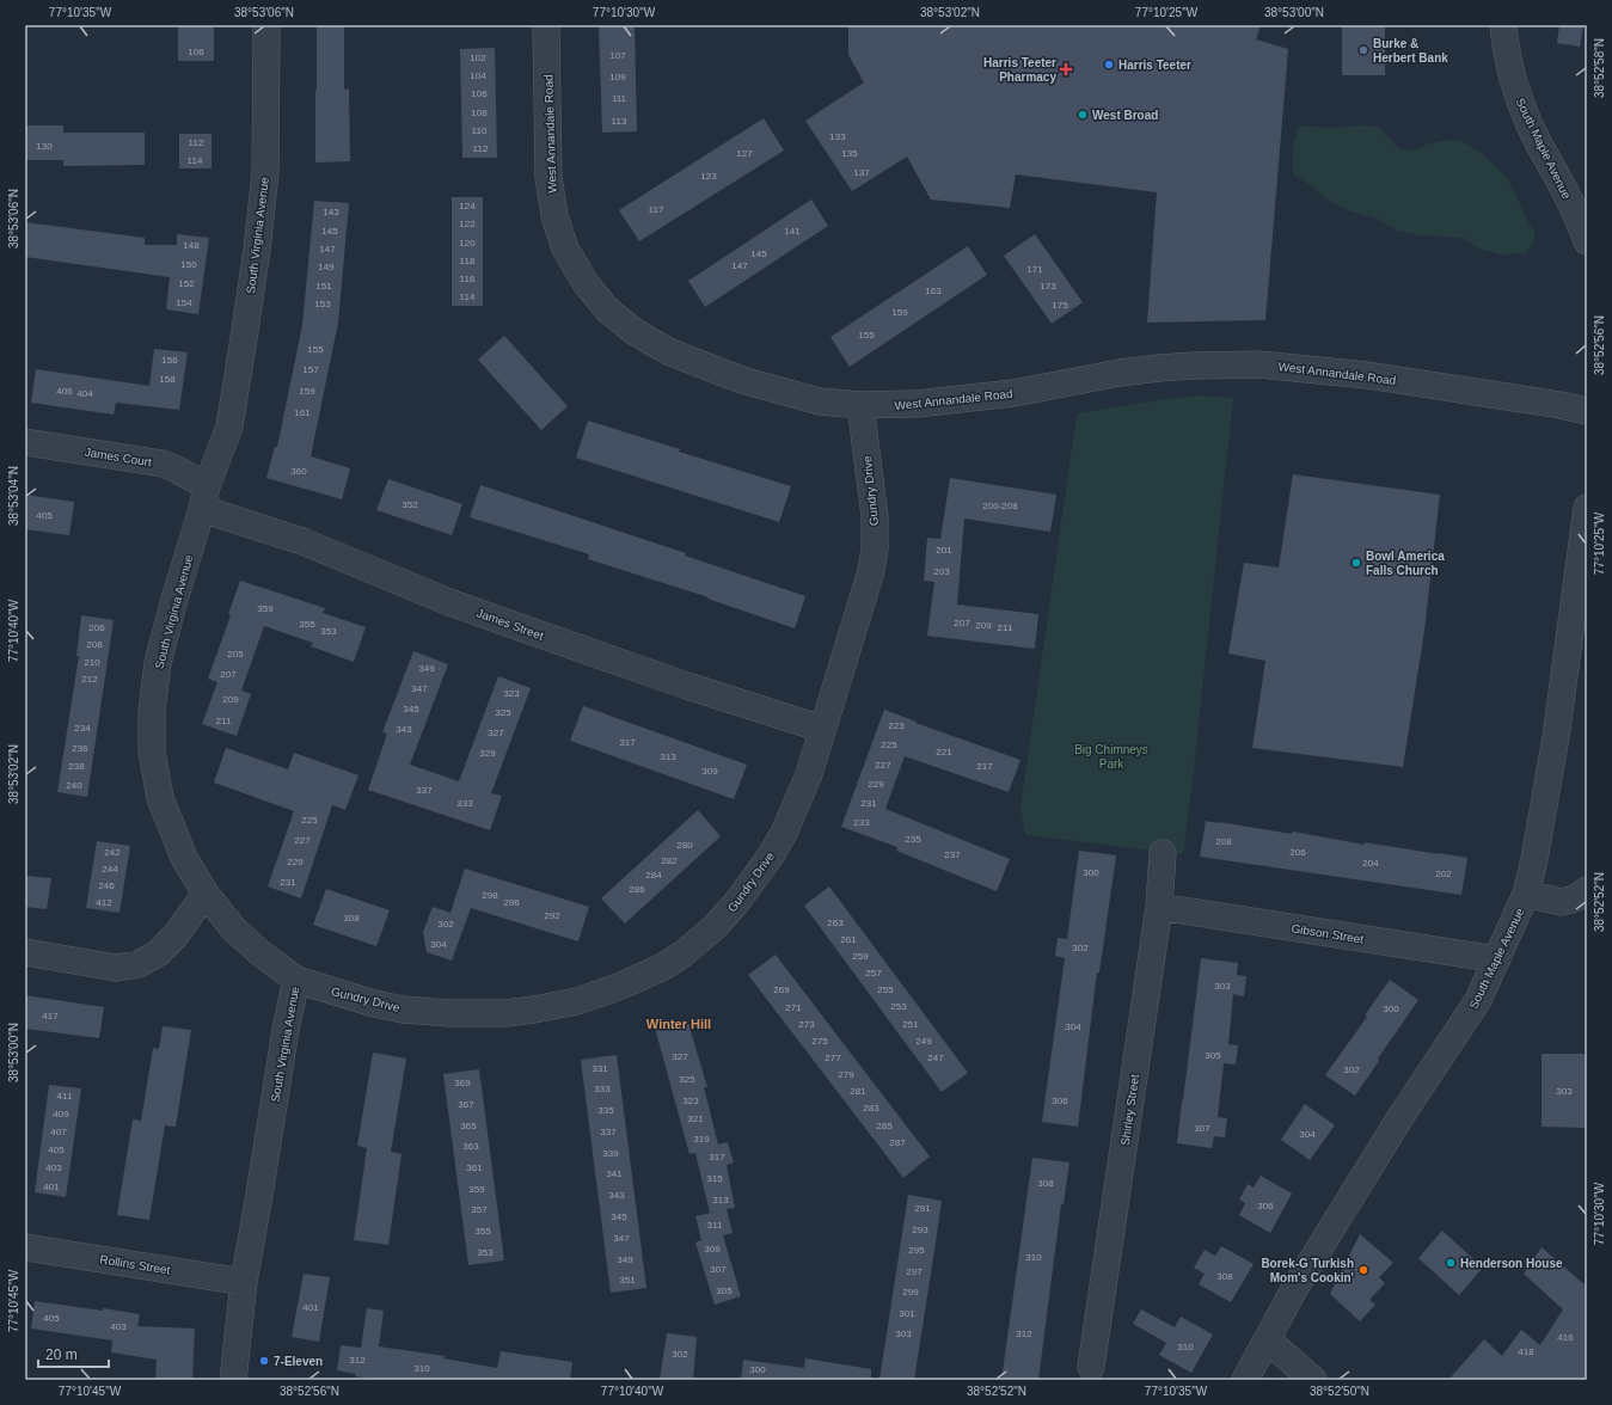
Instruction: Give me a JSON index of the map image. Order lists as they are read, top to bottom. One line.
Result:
{"streets":{"street":["West Annandale Road","South Maple Avenue","South Virginia Avenue","James Court","Gundry Drive","James Street","Gibson Street","Shirley Street","Rollins Street"]},"crossings":[["West Annandale Road","Gundry Drive"],["South Maple Avenue","Gibson Street"],["South Virginia Avenue","James Court"],["South Virginia Avenue","Gundry Drive"],["South Virginia Avenue","James Street"],["South Virginia Avenue","Rollins Street"],["James Court","James Street"],["Gundry Drive","James Street"],["Gibson Street","Shirley Street"]],"districts":["Winter Hill"],"parks":["Big Chimneys Park"],"places":{"other":["Burke & Herbert Bank","Harris Teeter","West Broad","Bowl America Falls Church","Henderson House","Borek-G Turkish Mom's Cookin'","7-Eleven"],"health":["Harris Teeter Pharmacy"]},"house_numbers":["106","107","102","104","109","106","111","108","113","110","133","112","130","112","127","135","114","137","123","124","117","143","122","145","141","120","148","147","145","118","150","147","149","171","116","152","151","173","163","114","154","153","175","159","155","155","156","157","158","406","159","404","161","360","352","200-208","405","201","203","359","207","355","209","206","211","353","208","205","210","349","207","212","347","323","209","345","325","211","223","234","343","327","317","225","236","221","329","313","227","238","217","309","229","240","337","333","231","225","233","235","227","208","280","242","206","237","282","229","204","244","300","202","284","231","246","286","298","412","296","292","308","263","302","261","304","302","259","257","303","269","255","253","271","300","417","273","251","304","275","249","305","327","277","247","331","302","279","325","369","333","281","303","411","323","306","367","283","335","409","321","365","285","307","407","337","304","319","287","363","405","339","317","403","361","341","315","308","401","359","343","313","306","291","357","345","311","293","355","347","309","295","353","310","349","307","297","308","351","305","299","401","301","405","403","303","312","416","310","418","302","312","310","300"],"scale_bar":"20 m","coordinates":["77°10'35\"W","38°53'06\"N","77°10'30\"W","38°53'02\"N","77°10'25\"W","38°53'00\"N","38°52'58\"N","38°52'56\"N","38°53'04\"N","77°10'40\"W","38°52'52\"N","77°10'45\"W","38°52'50\"N"]}
